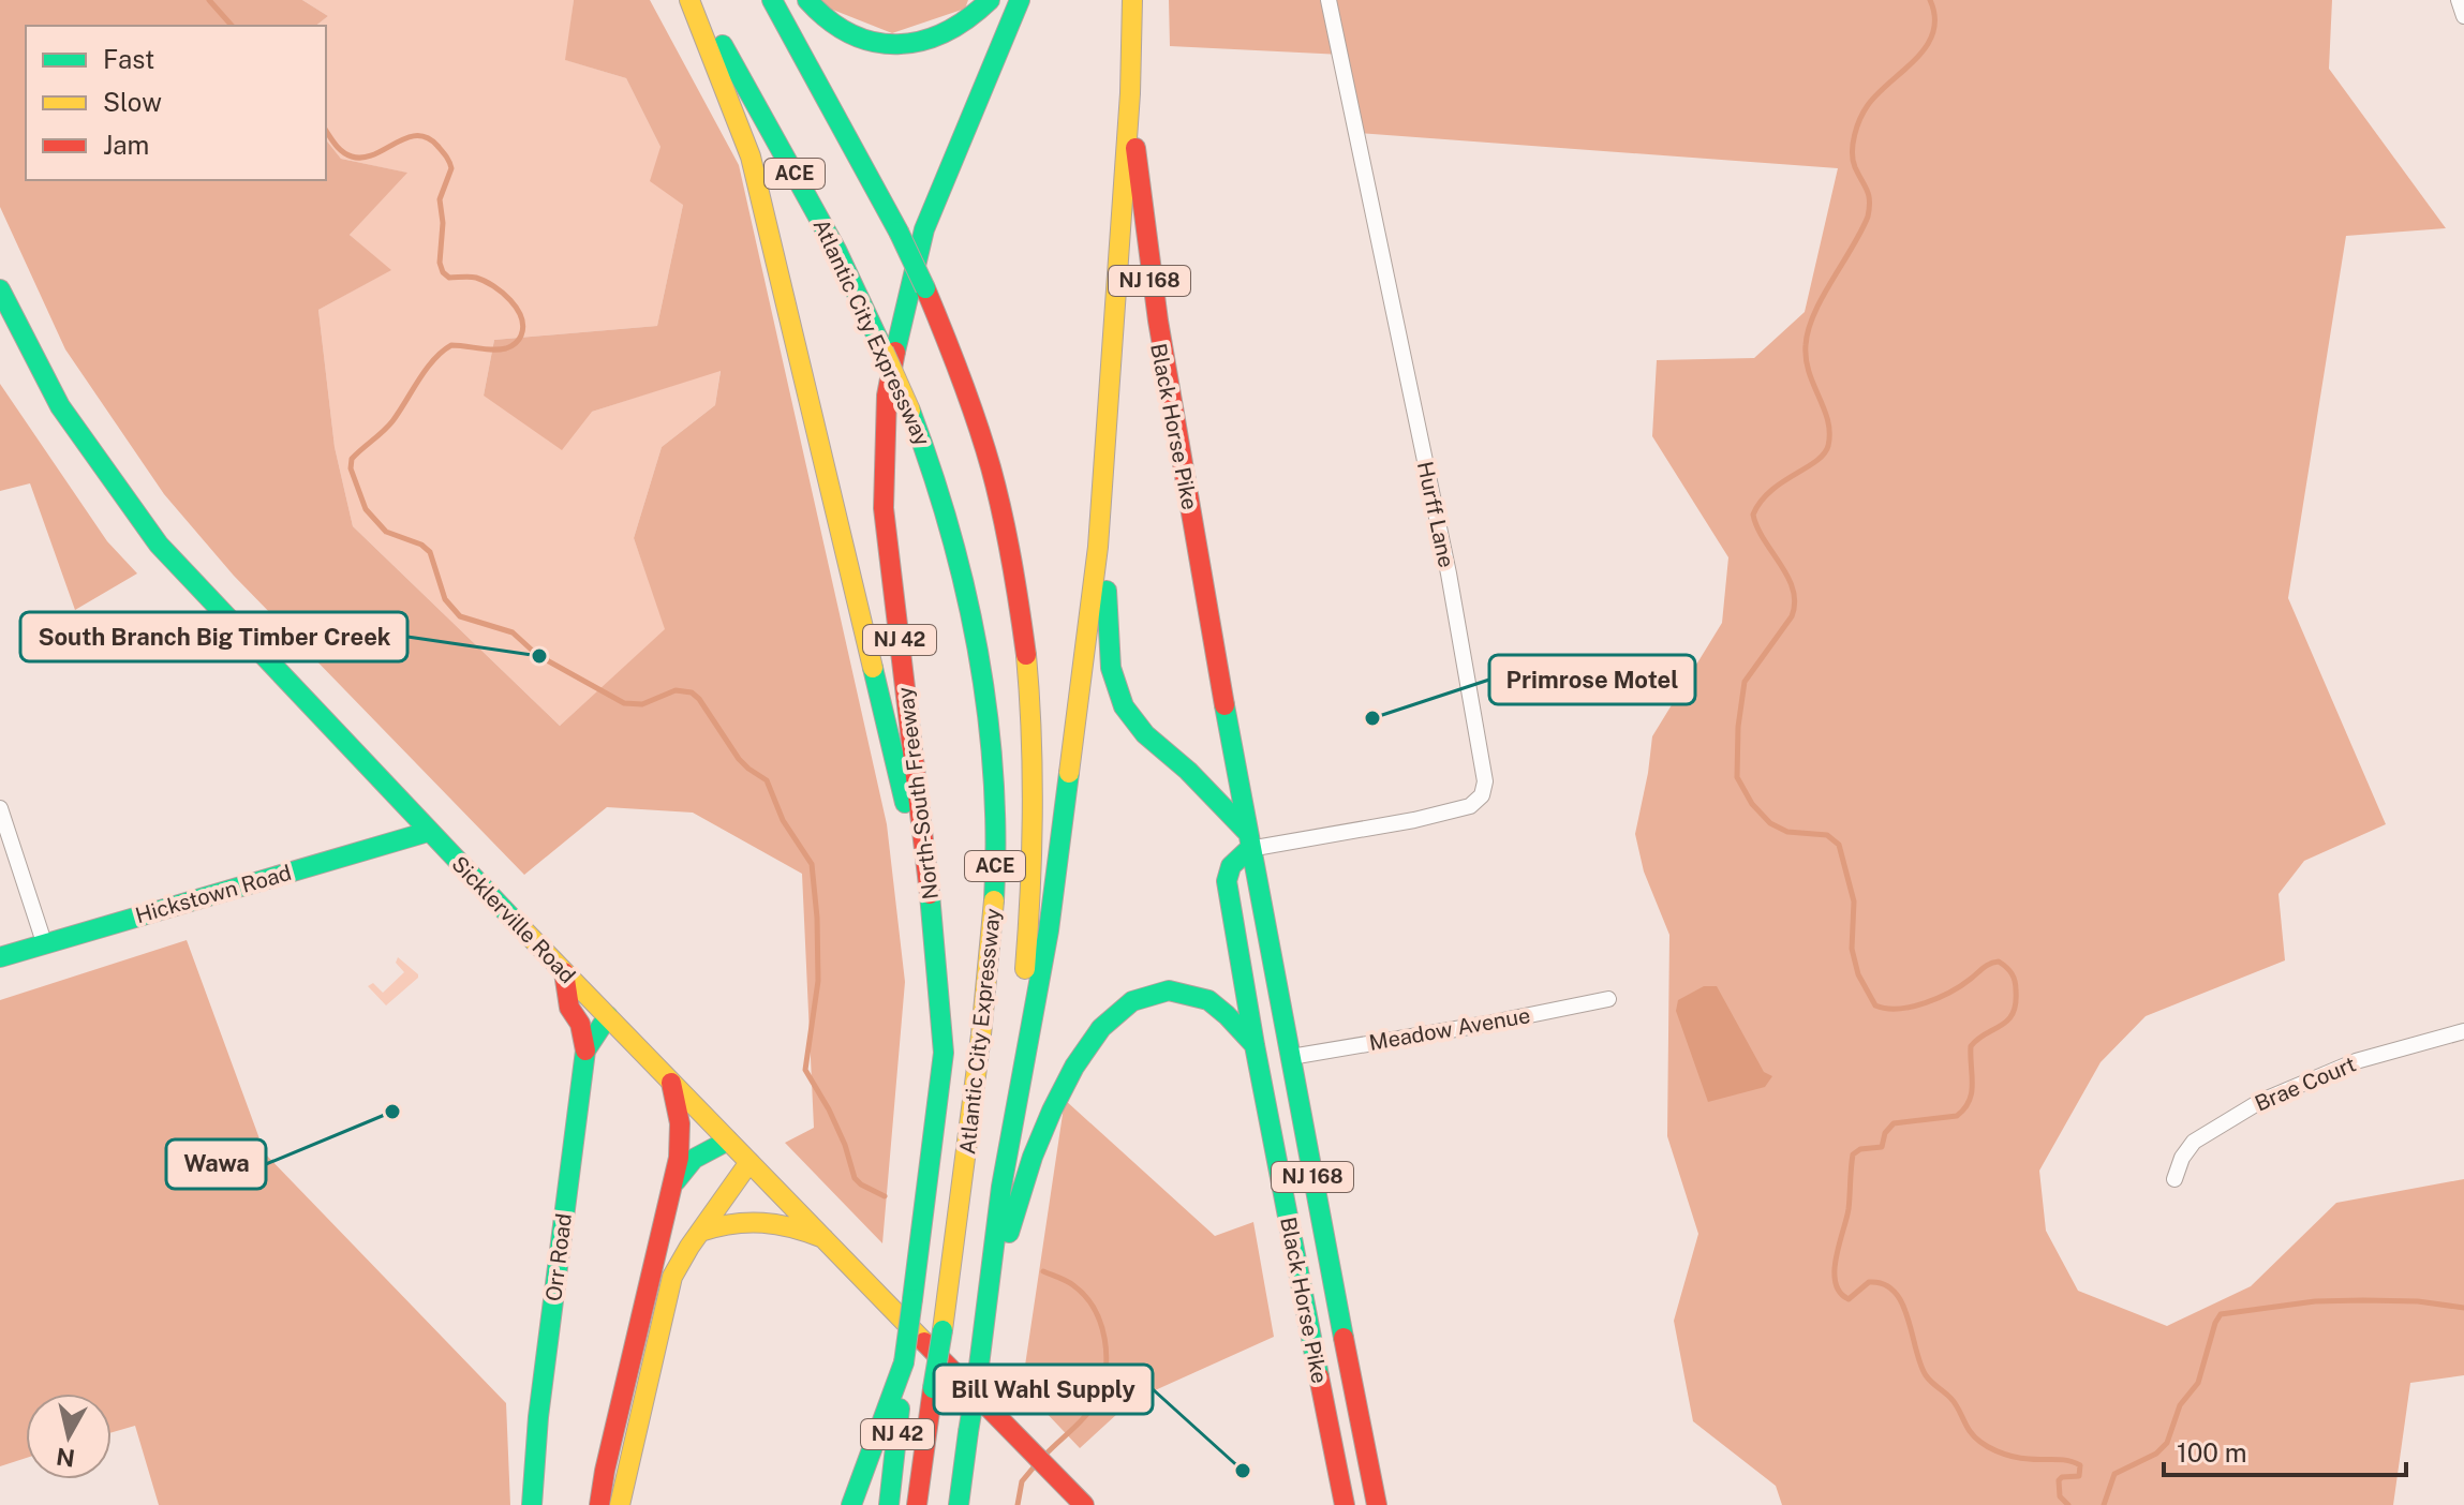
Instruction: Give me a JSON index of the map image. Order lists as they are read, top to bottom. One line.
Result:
{"streets":{"main road":["ACE","NJ 168","Atlantic City Expressway","Black Horse Pike","NJ 42","North-South Freeway","Hickstown Road","Sicklerville Road","Orr Road"],"street":["Hurff Lane","Meadow Avenue","Brae Court"]},"crossings":[["Atlantic City Expressway","NJ 42"],["Black Horse Pike","Hurff Lane"],["Black Horse Pike","NJ 42"],["Black Horse Pike","Meadow Avenue"],["Hickstown Road","Sicklerville Road"],["Sicklerville Road","Orr Road"]],"places":["South Branch Big Timber Creek","Primrose Motel","Wawa","Bill Wahl Supply"],"legend":["Fast","Slow","Jam"],"scale_bar":"100 m","north":"bottom"}
